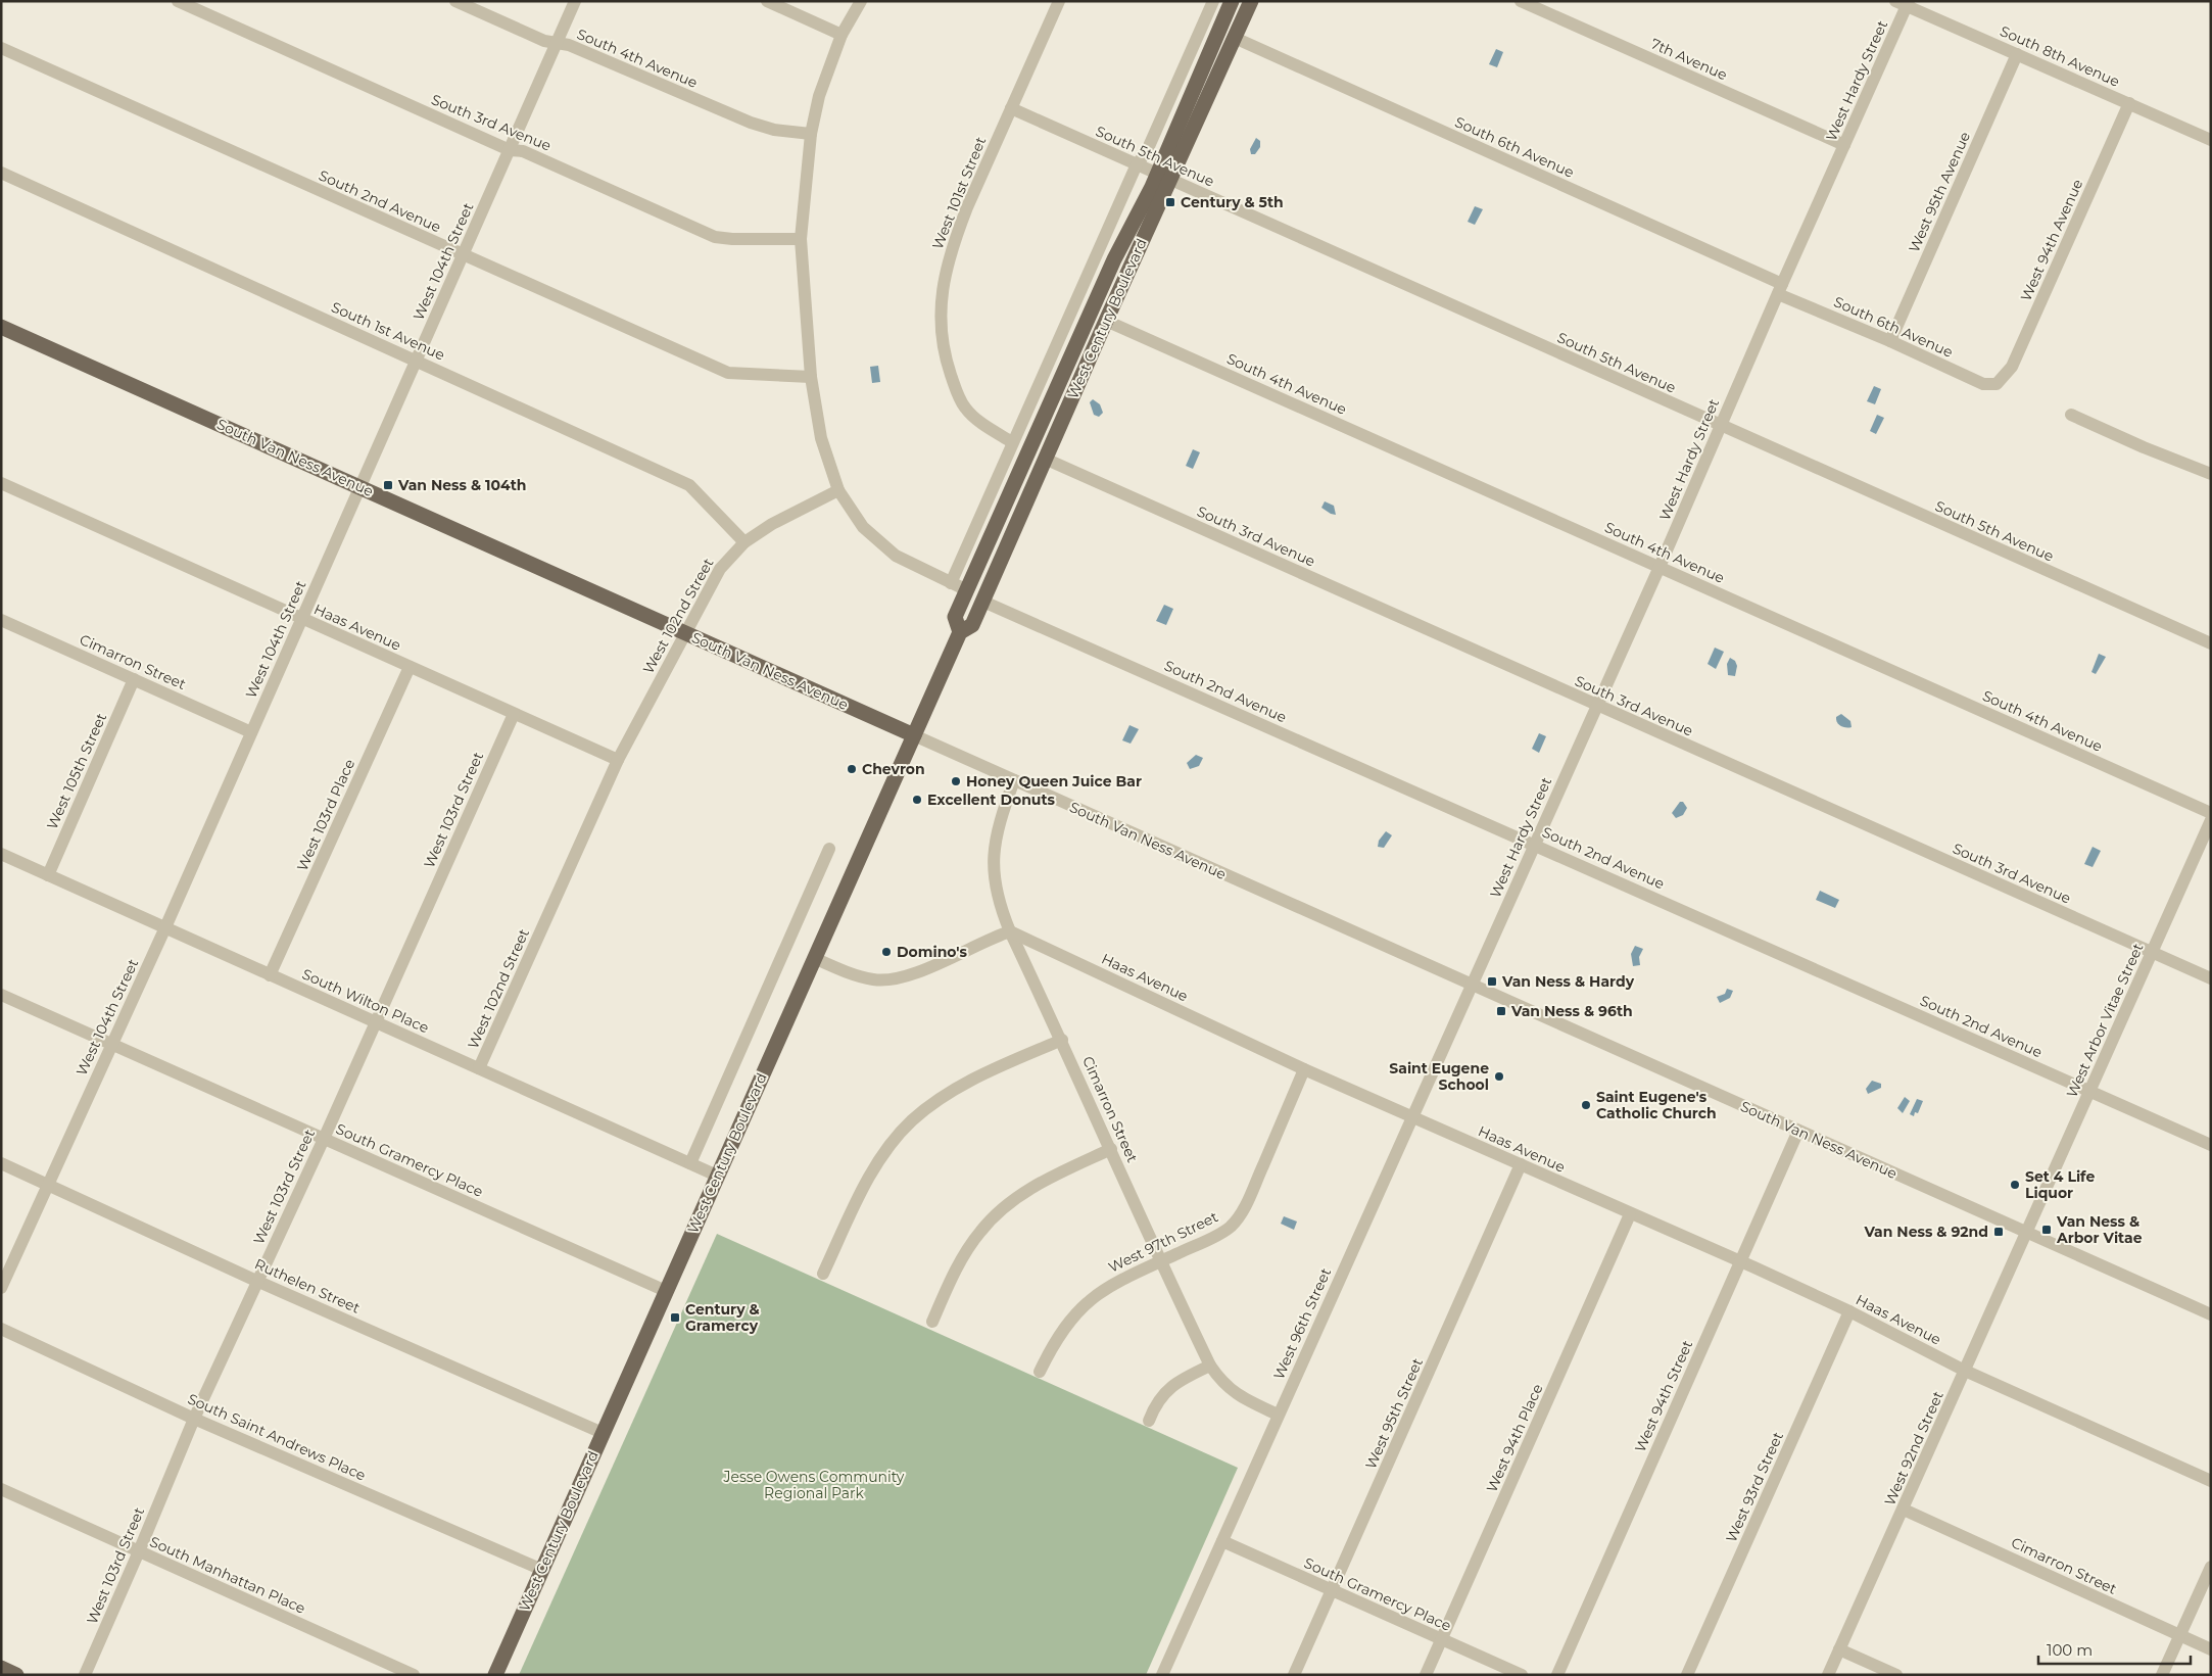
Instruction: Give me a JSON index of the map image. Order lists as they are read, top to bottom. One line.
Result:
{"streets":{"main road":["West Century Boulevard","South Van Ness Avenue"],"street":["South 8th Avenue","South 4th Avenue","7th Avenue","West Hardy Street","South 3rd Avenue","South 6th Avenue","South 5th Avenue","West 95th Avenue","West 101st Street","South 2nd Avenue","West 94th Avenue","West 104th Street","South 1st Avenue","West 102nd Street","Haas Avenue","Cimarron Street","West 105th Street","West 103rd Street","West 103rd Place","South Wilton Place","West Arbor Vitae Street","South Gramercy Place","West 97th Street","Ruthelen Street","West 96th Street","West 94th Street","West 95th Street","South Saint Andrews Place","West 94th Place","West 92nd Street","West 93rd Street","South Manhattan Place"]},"crossings":[["South 8th Avenue","West Hardy Street"],["South 8th Avenue","West 95th Avenue"],["South 8th Avenue","West 94th Avenue"],["South 4th Avenue","West Hardy Street"],["South 4th Avenue","West 104th Street"],["South 4th Avenue","West Century Boulevard"],["7th Avenue","West Hardy Street"],["West Hardy Street","South 3rd Avenue"],["West Hardy Street","South 6th Avenue"],["West Hardy Street","South 5th Avenue"],["West Hardy Street","South 2nd Avenue"],["West Hardy Street","South Van Ness Avenue"],["West Hardy Street","West 96th Street"],["South 3rd Avenue","West 104th Street"],["South 3rd Avenue","West Century Boulevard"],["South 3rd Avenue","West Arbor Vitae Street"],["South 6th Avenue","West 95th Avenue"],["South 6th Avenue","West 94th Avenue"],["South 6th Avenue","West Century Boulevard"],["South 5th Avenue","West 101st Street"],["South 5th Avenue","West Century Boulevard"],["South 2nd Avenue","West 104th Street"],["South 2nd Avenue","West Century Boulevard"],["South 2nd Avenue","West Arbor Vitae Street"],["West 104th Street","South 1st Avenue"],["West 104th Street","South Van Ness Avenue"],["West 104th Street","Haas Avenue"],["West 104th Street","Cimarron Street"],["West 104th Street","South Wilton Place"],["West 104th Street","South Gramercy Place"],["West 104th Street","Ruthelen Street"],["West Century Boulevard","South Van Ness Avenue"],["West Century Boulevard","South Wilton Place"],["West Century Boulevard","South Gramercy Place"],["West Century Boulevard","Ruthelen Street"],["West Century Boulevard","South Saint Andrews Place"],["South 1st Avenue","West 102nd Street"],["South Van Ness Avenue","West 102nd Street"],["South Van Ness Avenue","Cimarron Street"],["South Van Ness Avenue","West Arbor Vitae Street"],["South Van Ness Avenue","West 96th Street"],["South Van Ness Avenue","West 94th Street"],["South Van Ness Avenue","West 92nd Street"],["West 102nd Street","Haas Avenue"],["West 102nd Street","South Wilton Place"],["Haas Avenue","Cimarron Street"],["Haas Avenue","West 103rd Street"],["Haas Avenue","West 103rd Place"],["Haas Avenue","West 97th Street"],["Haas Avenue","West 96th Street"],["Haas Avenue","West 94th Street"],["Haas Avenue","West 95th Street"],["Haas Avenue","West 94th Place"],["Haas Avenue","West 92nd Street"],["Haas Avenue","West 93rd Street"],["Cimarron Street","West 105th Street"],["Cimarron Street","West 97th Street"],["Cimarron Street","West 96th Street"],["Cimarron Street","West 92nd Street"],["West 105th Street","South Wilton Place"],["West 103rd Street","South Wilton Place"],["West 103rd Street","South Gramercy Place"],["West 103rd Street","Ruthelen Street"],["West 103rd Street","South Saint Andrews Place"],["West 103rd Street","South Manhattan Place"],["West 103rd Place","South Wilton Place"],["West Arbor Vitae Street","West 92nd Street"],["South Gramercy Place","West 96th Street"],["South Gramercy Place","West 95th Street"],["South Gramercy Place","West 94th Place"]],"parks":["Jesse Owens Community Regional Park"],"places":{"transit":["Century & 5th","Van Ness & 104th","Van Ness & Hardy","Van Ness & 96th","Van Ness & Arbor Vitae","Van Ness & 92nd","Century & Gramercy"],"other":["Chevron","Honey Queen Juice Bar","Excellent Donuts","Domino's","Saint Eugene School","Saint Eugene's Catholic Church","Set 4 Life Liquor"]},"scale_bar":"100 m"}
